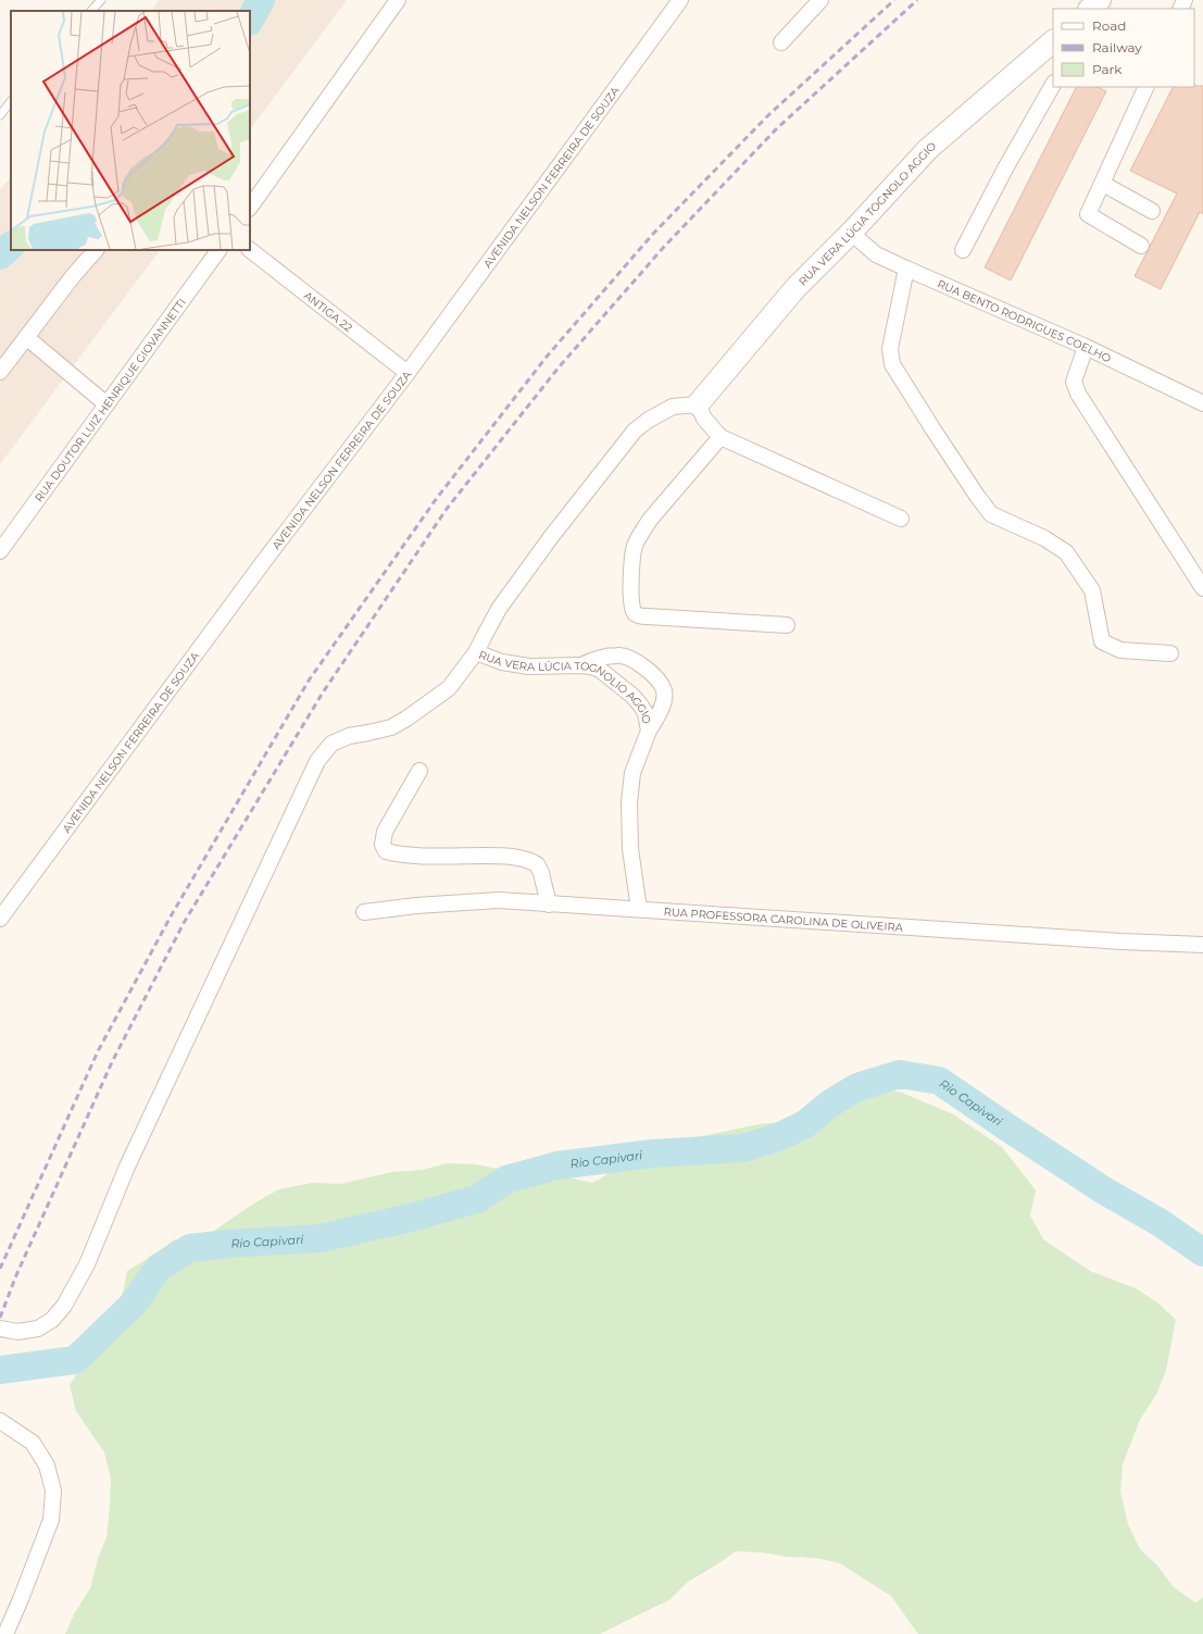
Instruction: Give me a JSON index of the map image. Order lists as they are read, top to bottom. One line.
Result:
{"streets":{"street":["AVENIDA NELSON FERREIRA DE SOUZA","RUA VERA LÚCIA TOGNOLO AGGIO","ANTIGA 22","RUA BENTO RODRIGUES COELHO","RUA DOUTOR LUIZ HENRIQUE GIOVANNETTI","RUA VERA LÚCIA TOGNOLIO AGGIO","RUA PROFESSORA CAROLINA DE OLIVEIRA"]},"crossings":[["AVENIDA NELSON FERREIRA DE SOUZA","ANTIGA 22"],["RUA VERA LÚCIA TOGNOLO AGGIO","RUA BENTO RODRIGUES COELHO"],["RUA VERA LÚCIA TOGNOLO AGGIO","RUA VERA LÚCIA TOGNOLIO AGGIO"],["RUA VERA LÚCIA TOGNOLIO AGGIO","RUA PROFESSORA CAROLINA DE OLIVEIRA"]],"water":["Rio Capivari"],"legend":["Road","Railway","Park"]}
